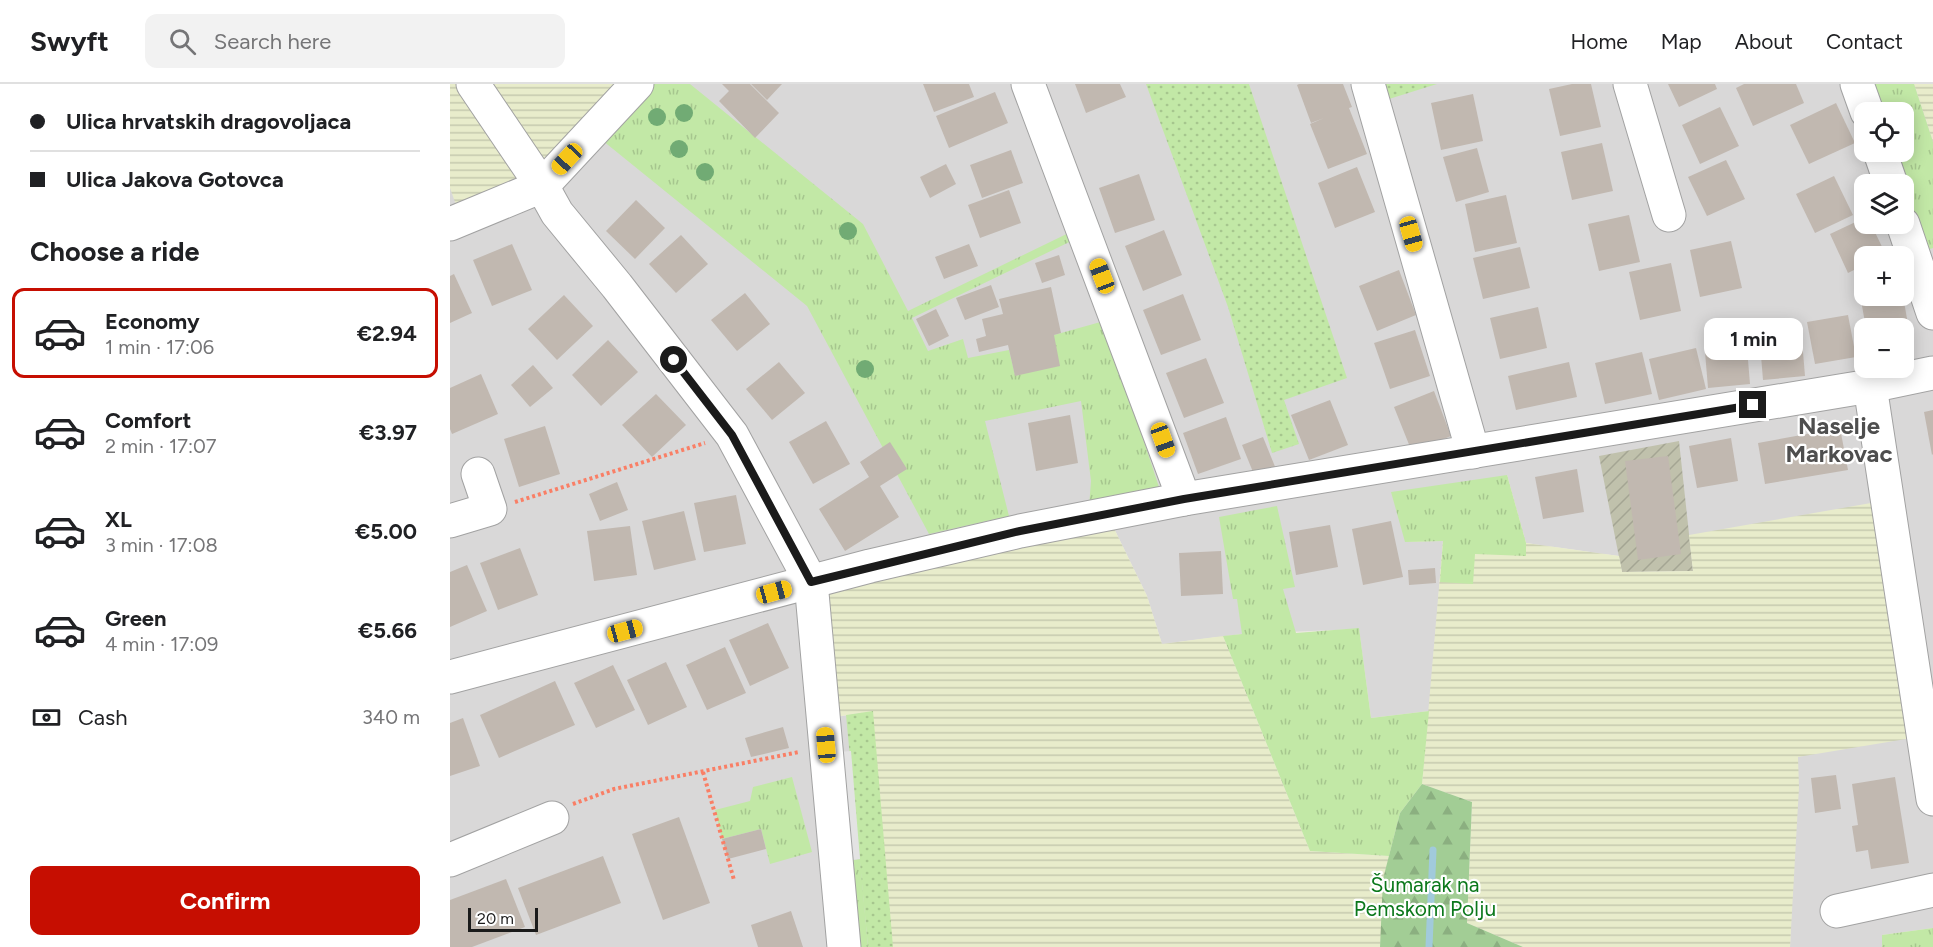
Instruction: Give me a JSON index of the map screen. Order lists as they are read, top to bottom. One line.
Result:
{"districts":["Naselje Markovac"],"parks":["Šumarak na Pemskom Polju"],"scale_bar":"20 m","page":{"header":"Swyft","search":"Search here","nav":["Home","Map","About","Contact"],"banner":["Ulica hrvatskih dragovoljaca","Ulica Jakova Gotovca"],"map_buttons":["+","−"],"heading":"Choose a ride","list":[{"name":"Economy","note":"1 min · 17:06","value":"€2.94"},{"name":"Comfort","note":"2 min · 17:07","value":"€3.97"},{"name":"XL","note":"3 min · 17:08","value":"€5.00"},{"name":"Green","note":"4 min · 17:09","value":"€5.66"}],"bubble":"1 min","pay":["Cash","340 m"],"buttons":"Confirm","scale":"20 m"}}
